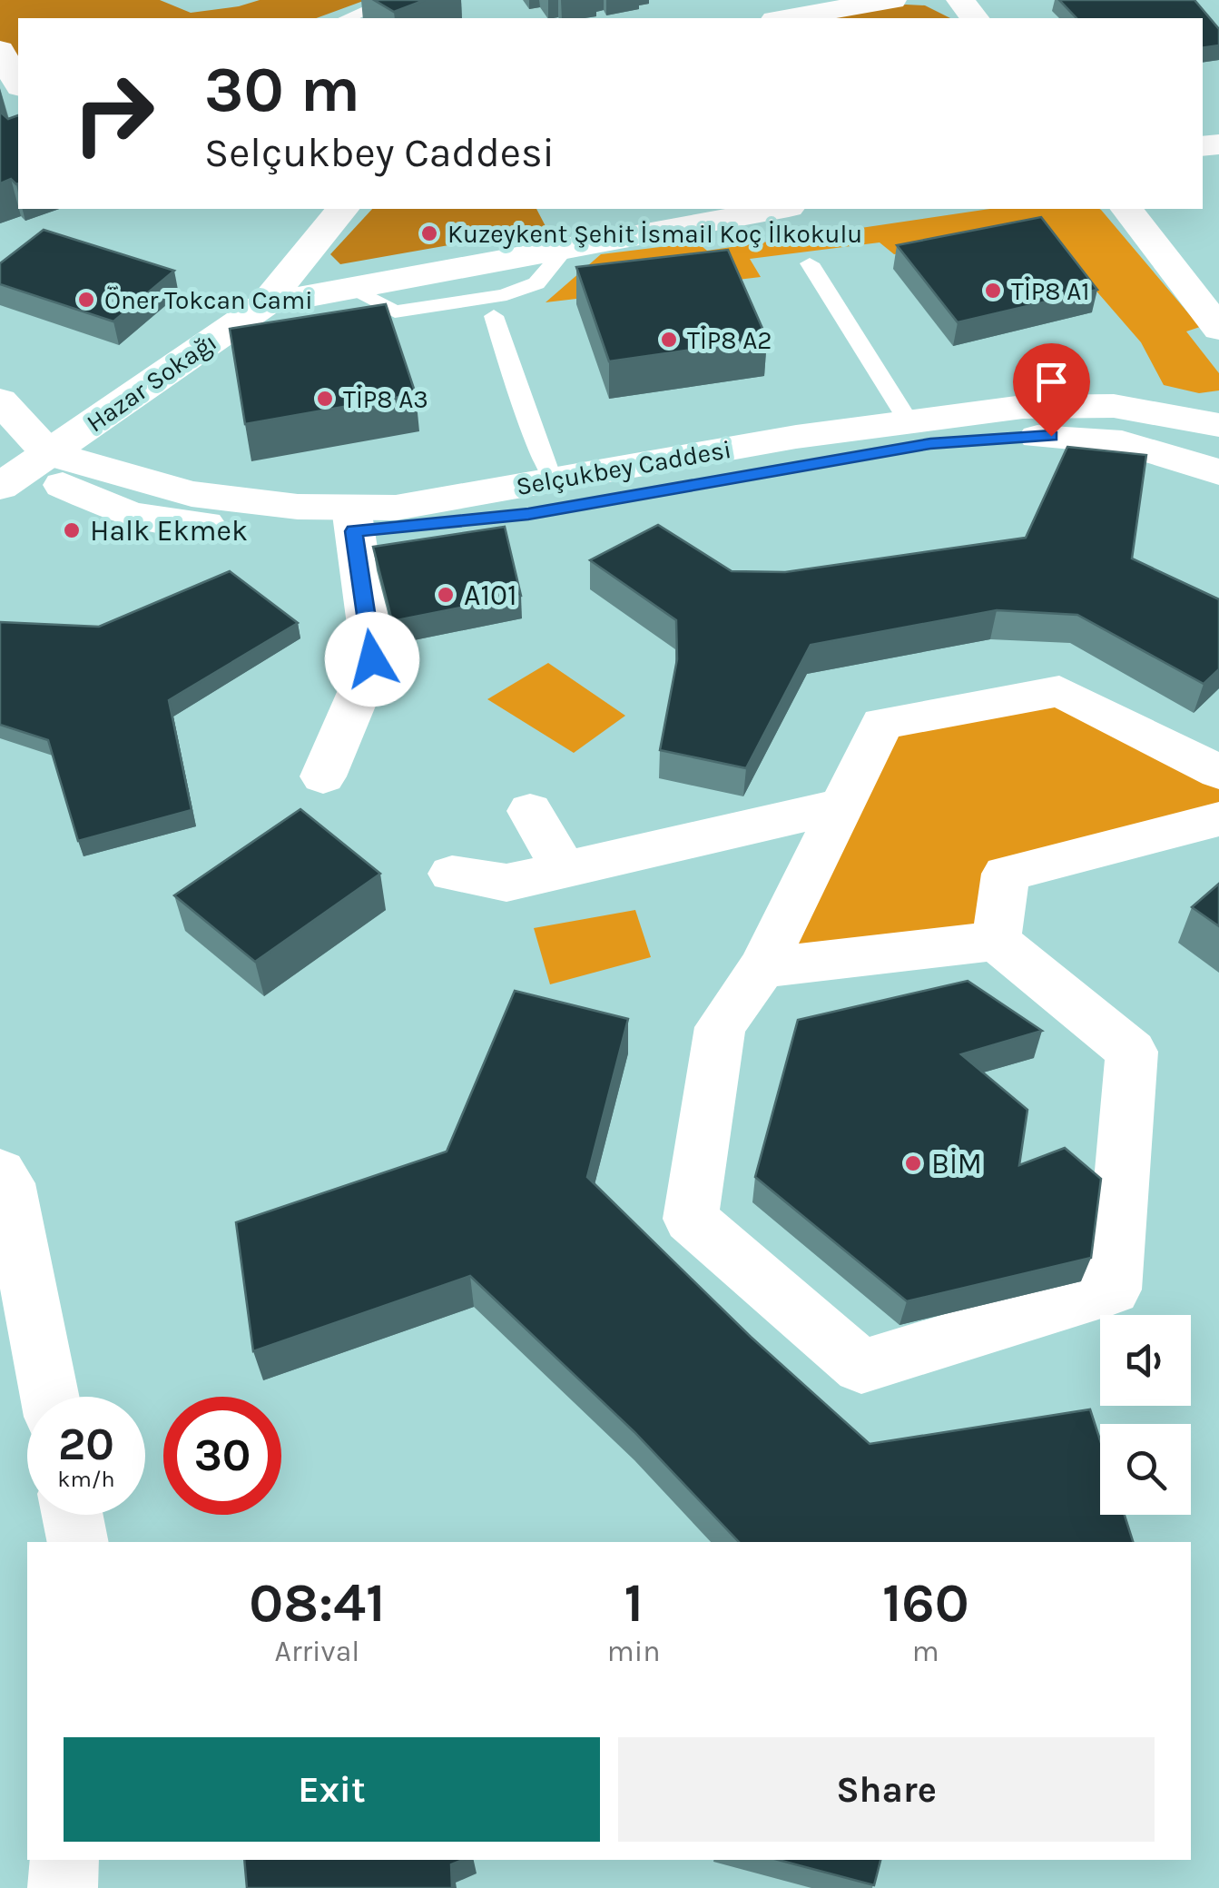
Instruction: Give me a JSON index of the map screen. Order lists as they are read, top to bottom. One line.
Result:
{"streets":{"street":["Hazar Sokağı","Selçukbey Caddesi"]},"crossings":[["Hazar Sokağı","Selçukbey Caddesi"]],"places":["Kuzeykent Şehit İsmail Koç İlkokulu","TİP8 A1","Öner Tokcan Cami","TİP8 A2","TİP8 A3","Halk Ekmek","A101","BİM"],"page":{"turn":["30 m","Selçukbey Caddesi"],"speed":"20 km/h","limit":"30","eta":["08:41","Arrival","1","min","160","m"],"buttons":["Exit","Share"]}}
